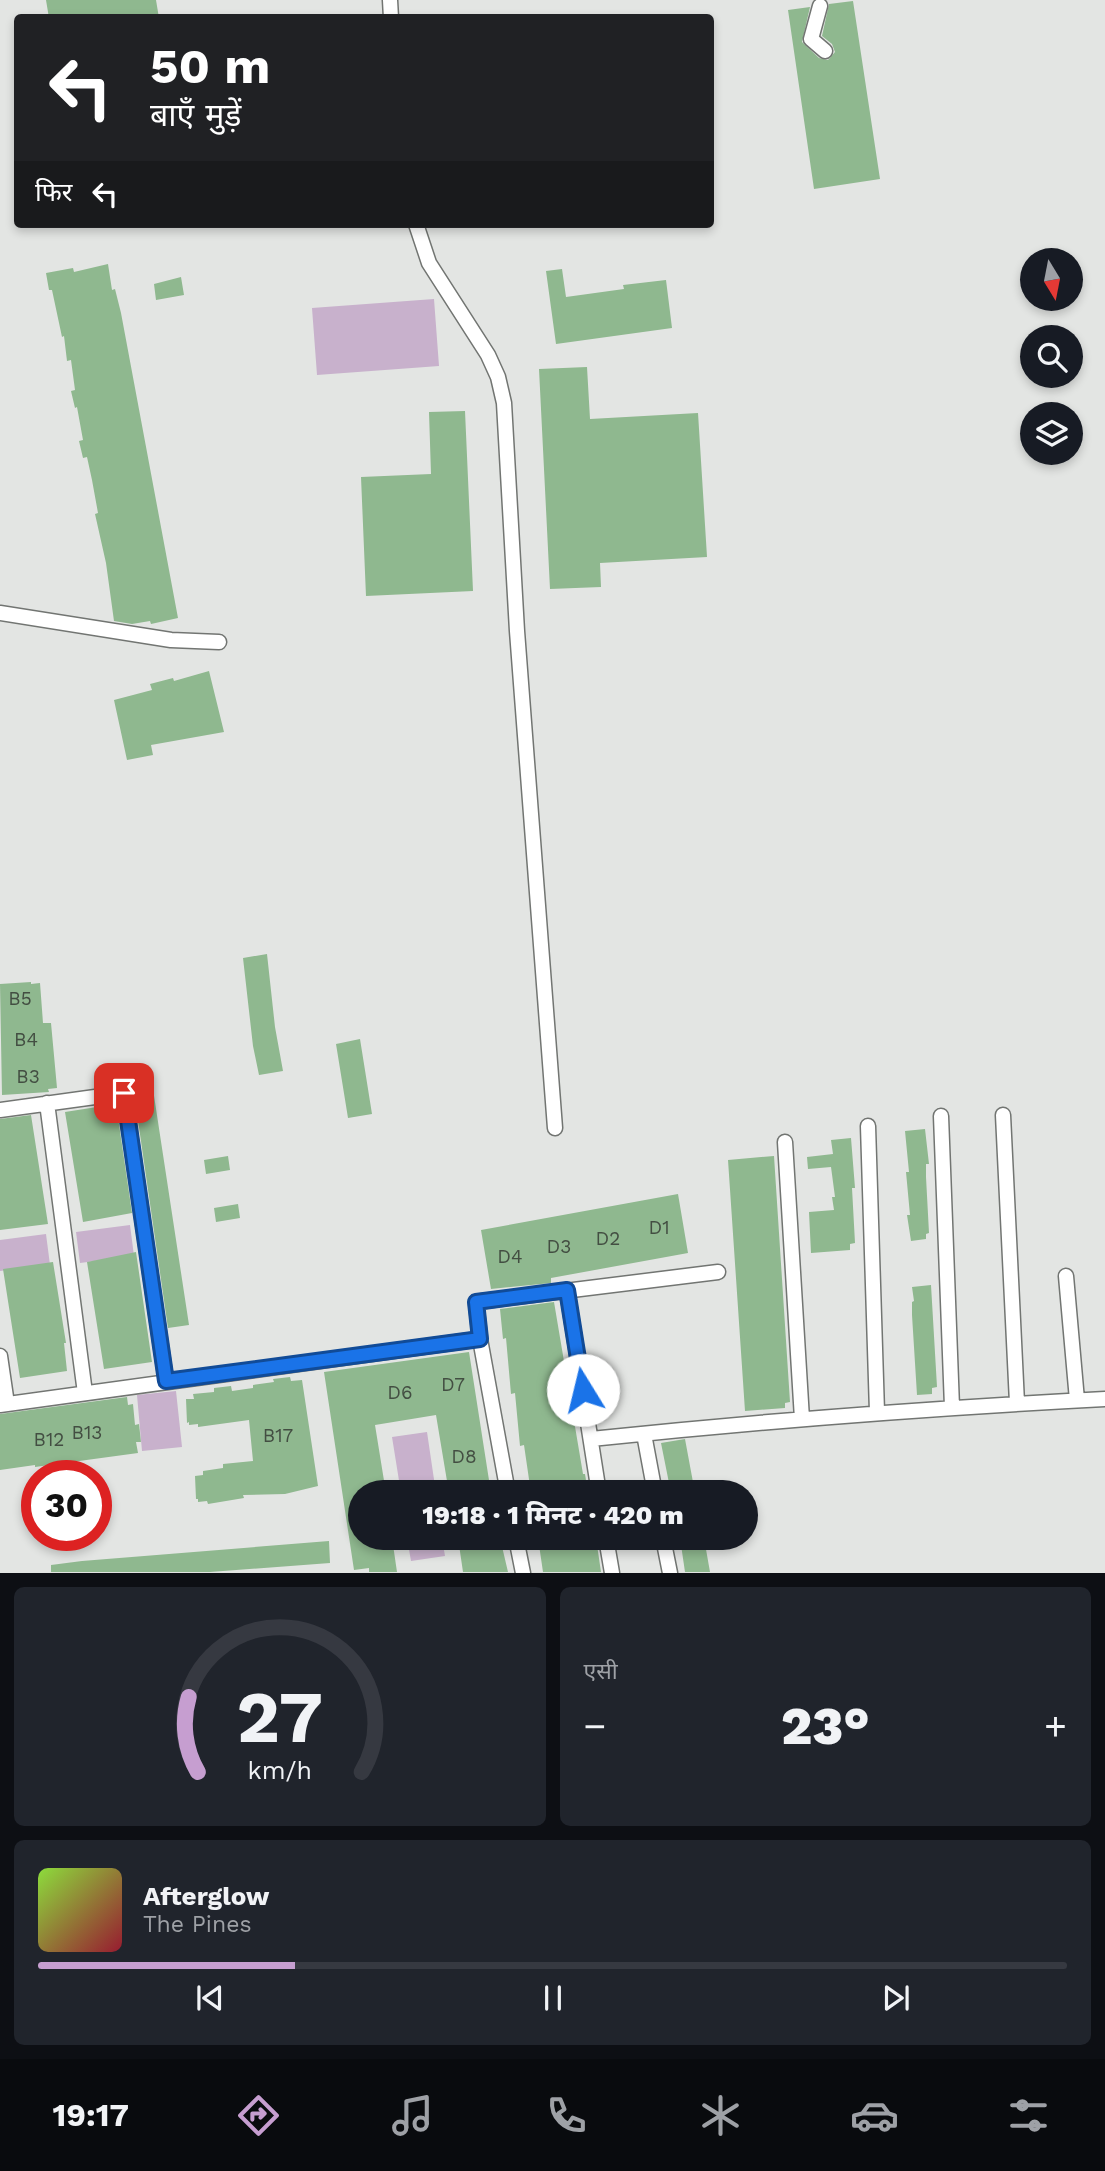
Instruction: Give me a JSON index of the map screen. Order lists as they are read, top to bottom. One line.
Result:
{"house_numbers":["B5","B4","B3","D1","D2","D3","D4","D7","D6","B13","B17","B12","D8"],"north":"bottom","page":{"turn":["50 m","बाएँ मुड़ें"],"then":"फिर","limit":"30","trip":"19:18 · 1 मिनट · 420 m","tile":"एसी","heat":["−","23°","+"],"song":["Afterglow","The Pines"],"tabs":"19:17","gauge":["27","km/h"]}}
